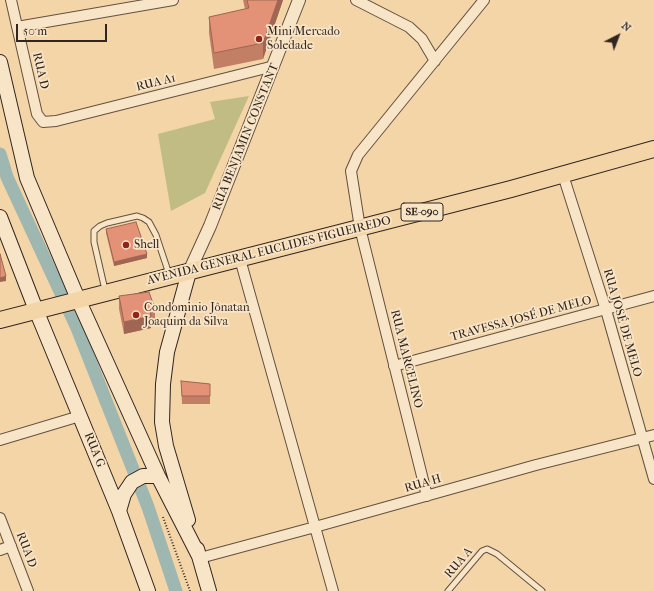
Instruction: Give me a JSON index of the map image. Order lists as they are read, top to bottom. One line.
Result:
{"streets":{"main road":["SE-090","AVENIDA GENERAL EUCLIDES FIGUEIREDO","RUA G"],"street":["RUA D","RUA A1","RUA BENJAMIN CONSTANT","TRAVESSA JOSÉ DE MELO","RUA JOSÉ DE MELO","RUA MARCELINO","RUA H"],"lane":["RUA A"]},"crossings":[["RUA D","RUA A1"],["RUA A1","RUA BENJAMIN CONSTANT"],["RUA BENJAMIN CONSTANT","AVENIDA GENERAL EUCLIDES FIGUEIREDO"],["AVENIDA GENERAL EUCLIDES FIGUEIREDO","RUA JOSÉ DE MELO"],["AVENIDA GENERAL EUCLIDES FIGUEIREDO","RUA MARCELINO"],["AVENIDA GENERAL EUCLIDES FIGUEIREDO","RUA G"],["TRAVESSA JOSÉ DE MELO","RUA JOSÉ DE MELO"],["TRAVESSA JOSÉ DE MELO","RUA MARCELINO"],["RUA JOSÉ DE MELO","RUA H"],["RUA MARCELINO","RUA H"]],"places":["Mini Mercado Soledade","Shell","Condominio Jônatan Joaquim da Silva"],"scale_bar":"50 m","north":"top right"}
